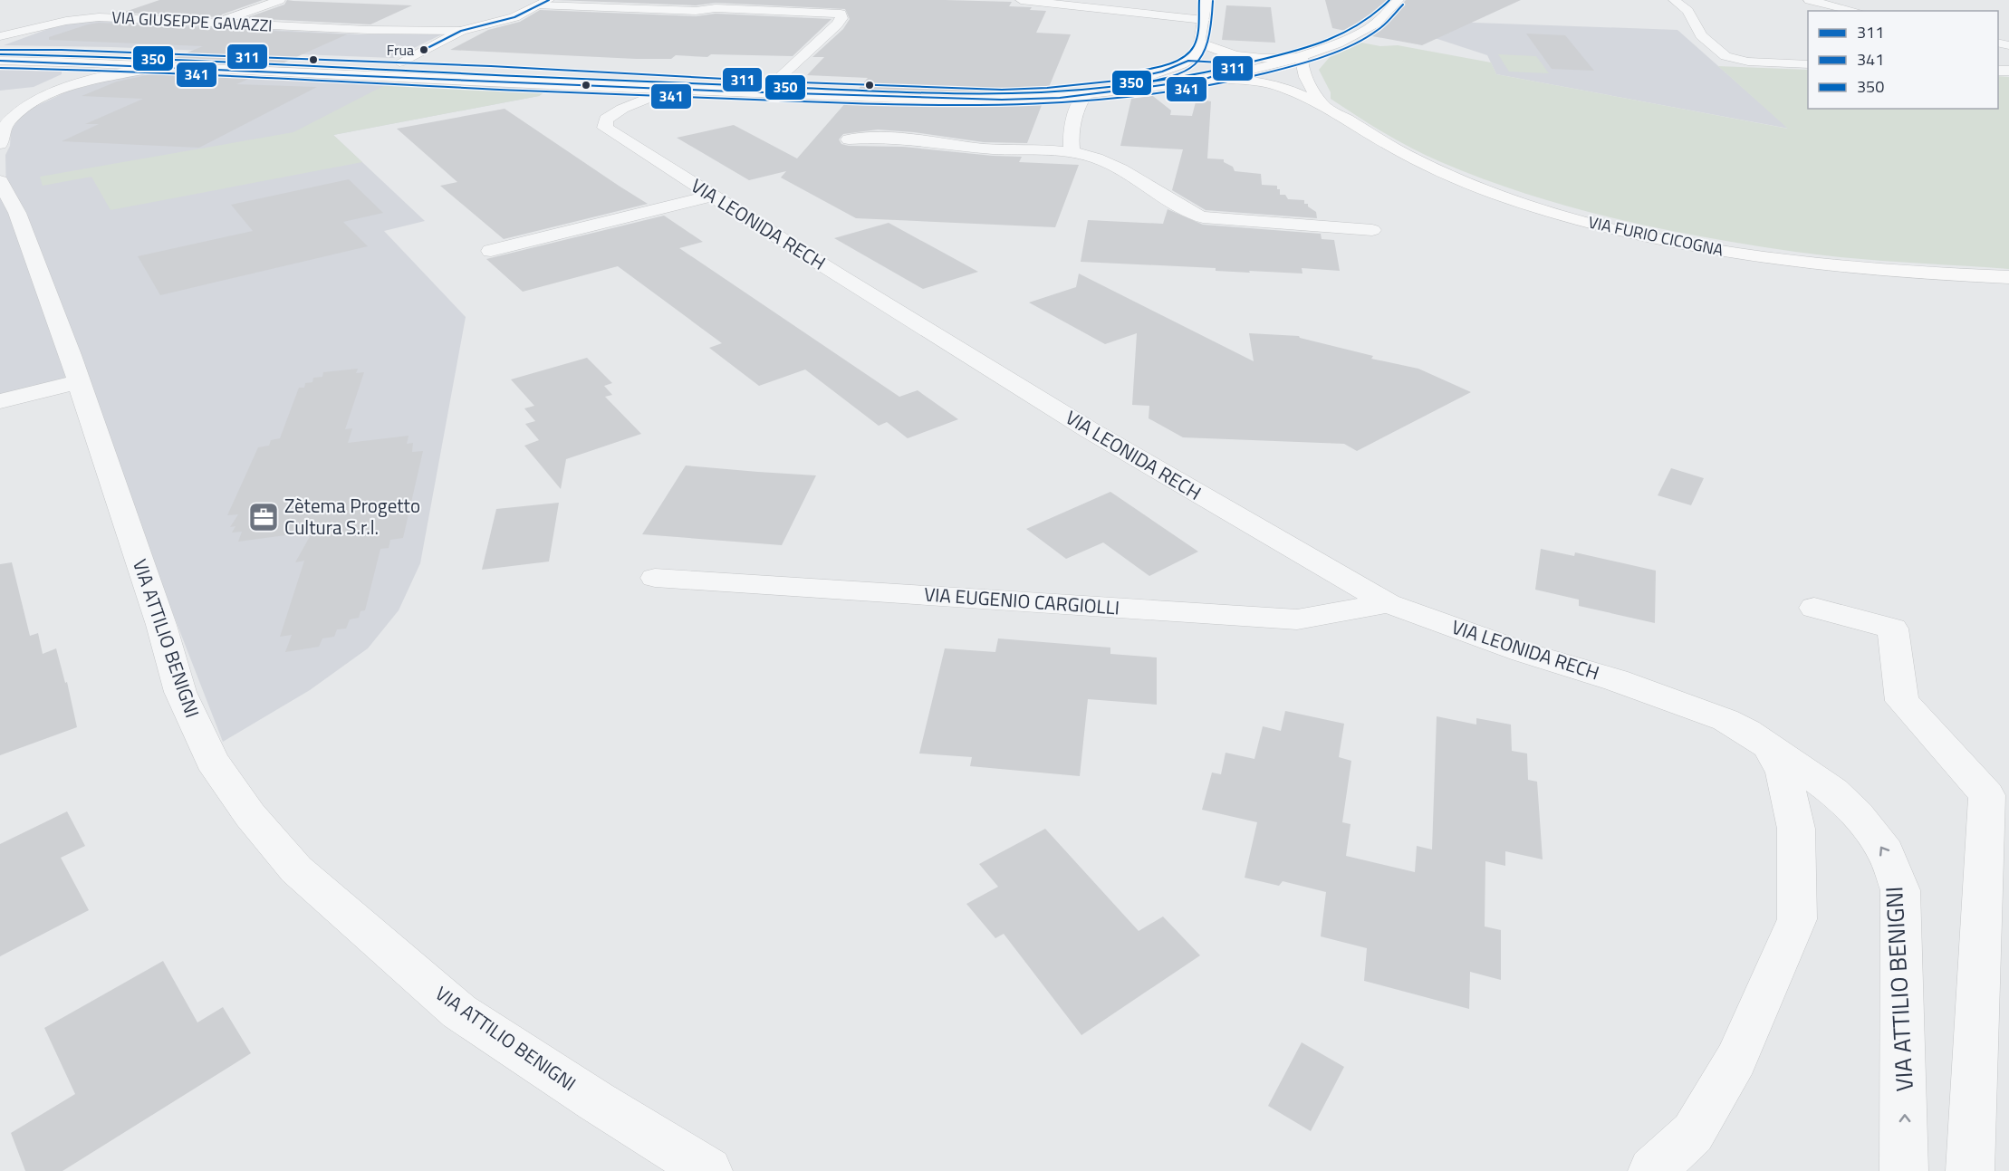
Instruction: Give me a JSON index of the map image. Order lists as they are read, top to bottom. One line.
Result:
{"streets":{"main road":["VIA FURIO CICOGNA"],"street":["VIA GIUSEPPE GAVAZZI","VIA LEONIDA RECH","VIA EUGENIO CARGIOLLI","VIA ATTILIO BENIGNI"]},"crossings":[["VIA LEONIDA RECH","VIA EUGENIO CARGIOLLI"],["VIA LEONIDA RECH","VIA ATTILIO BENIGNI"]],"places":{"other":["Frua"],"office":["Zètema Progetto Cultura S.r.l."]},"lines":["transit line 311","transit line 350","transit line 341"],"legend":["311","341","350"]}
